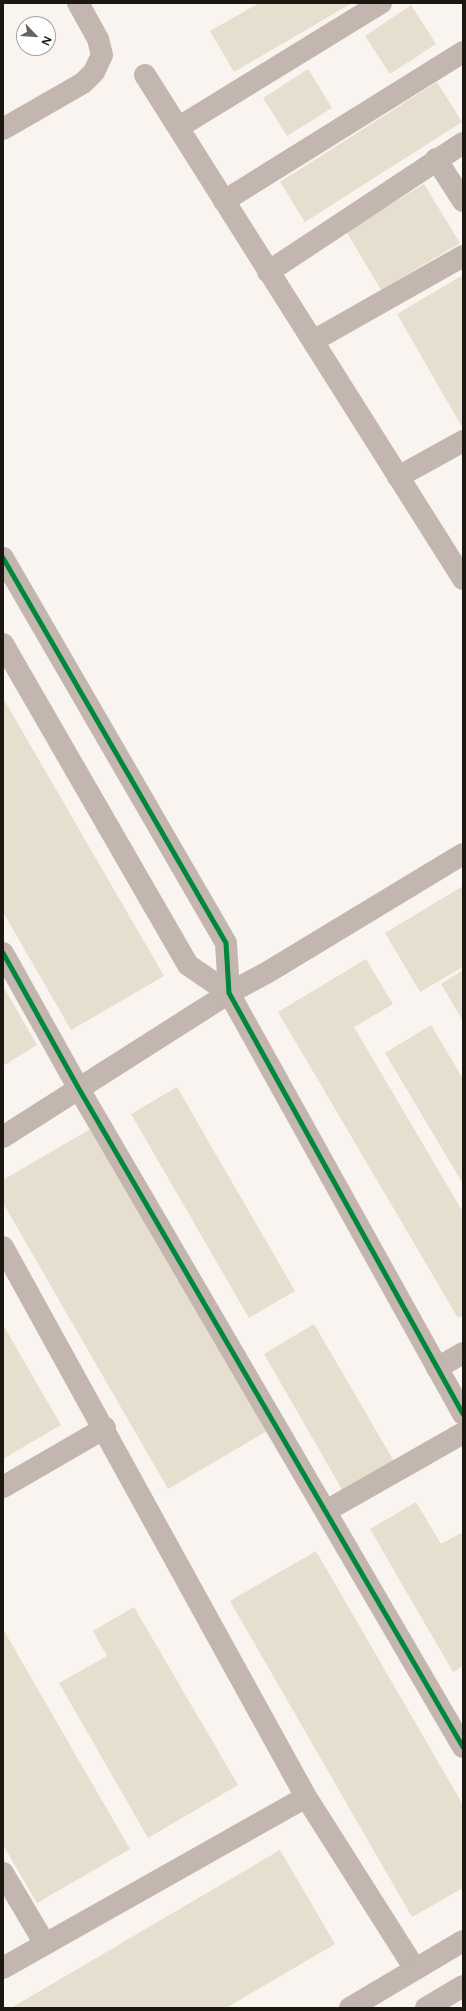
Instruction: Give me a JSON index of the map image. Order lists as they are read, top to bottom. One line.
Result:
{"north":"bottom right"}
